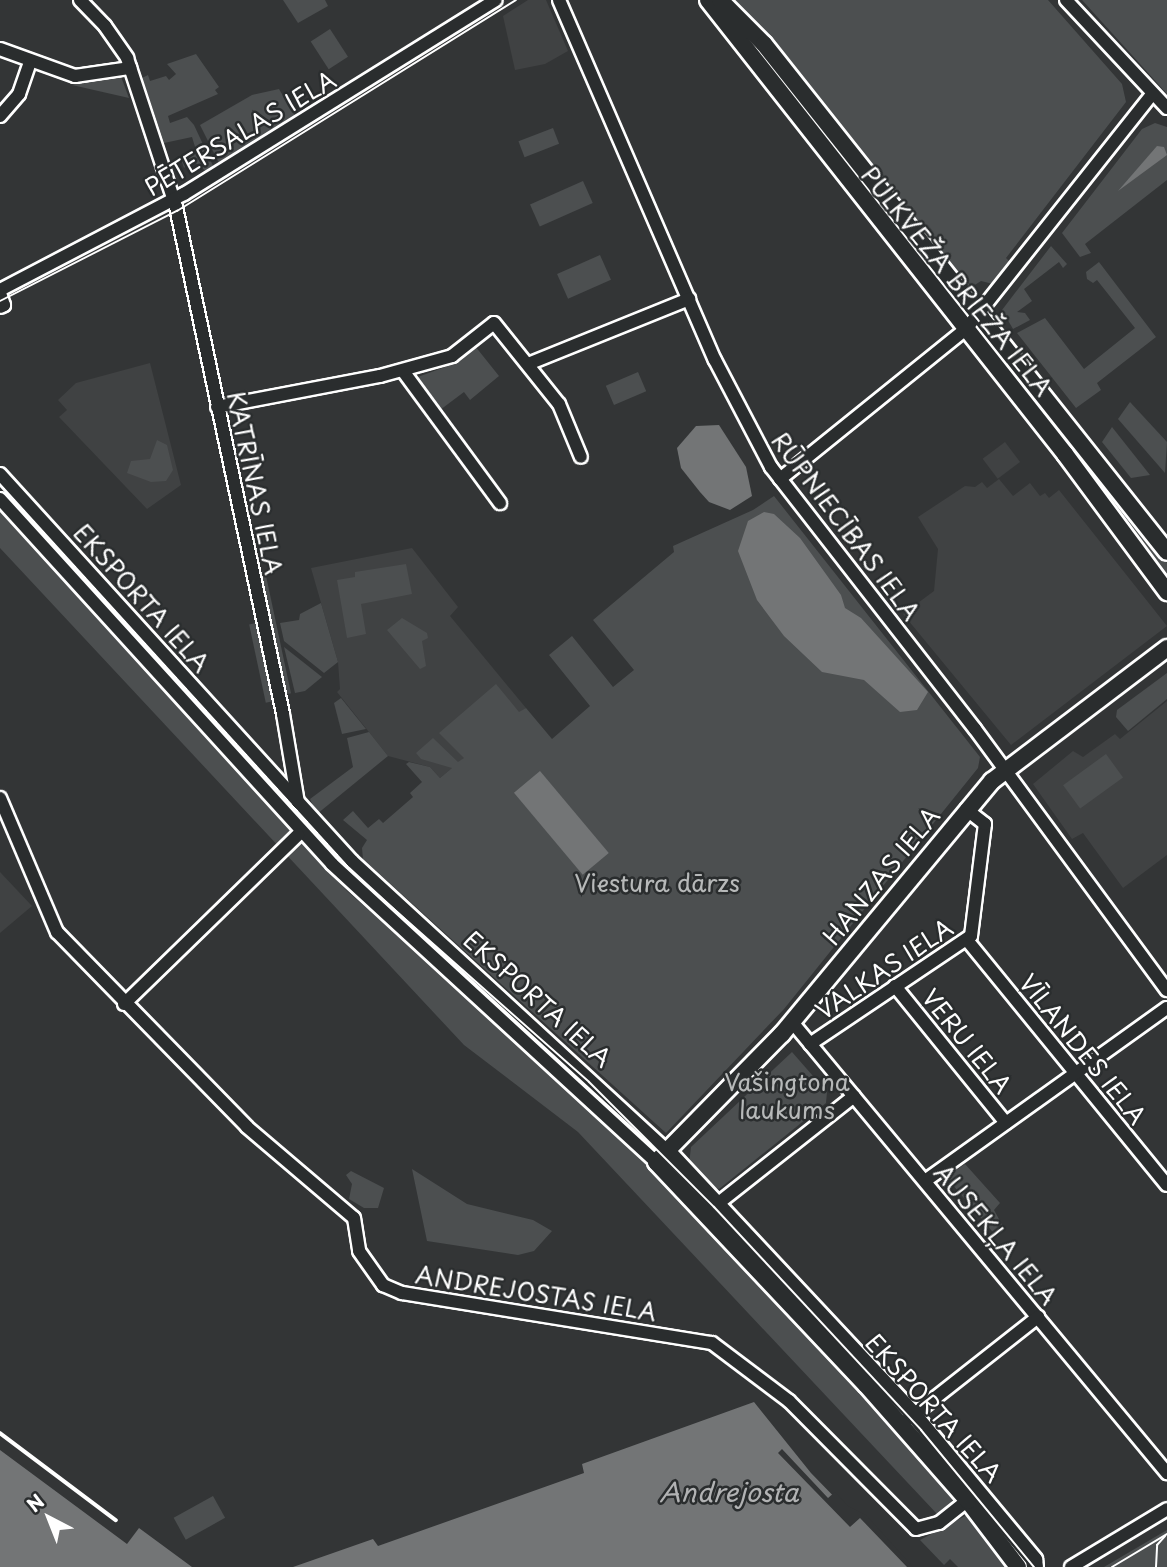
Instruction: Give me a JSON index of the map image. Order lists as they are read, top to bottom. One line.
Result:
{"streets":{"main road":["PULKVEŽA BRIEŽA IELA","EKSPORTA IELA","HANZAS IELA"],"street":["PĒTERSALAS IELA","KATRĪNAS IELA","RŪPNIECĪBAS IELA","VALKAS IELA","VERU IELA","VĪLANDES IELA","AUSEKĻA IELA","ANDREJOSTAS IELA"]},"crossings":[["PĒTERSALAS IELA","KATRĪNAS IELA"],["KATRĪNAS IELA","EKSPORTA IELA"],["RŪPNIECĪBAS IELA","HANZAS IELA"],["EKSPORTA IELA","HANZAS IELA"],["EKSPORTA IELA","ANDREJOSTAS IELA"],["HANZAS IELA","VALKAS IELA"],["HANZAS IELA","AUSEKĻA IELA"],["VALKAS IELA","VERU IELA"],["VALKAS IELA","VĪLANDES IELA"],["VALKAS IELA","AUSEKĻA IELA"]],"water":["Andrejosta"],"parks":["Viestura dārzs","Vašingtona laukums"],"north":"top left"}
